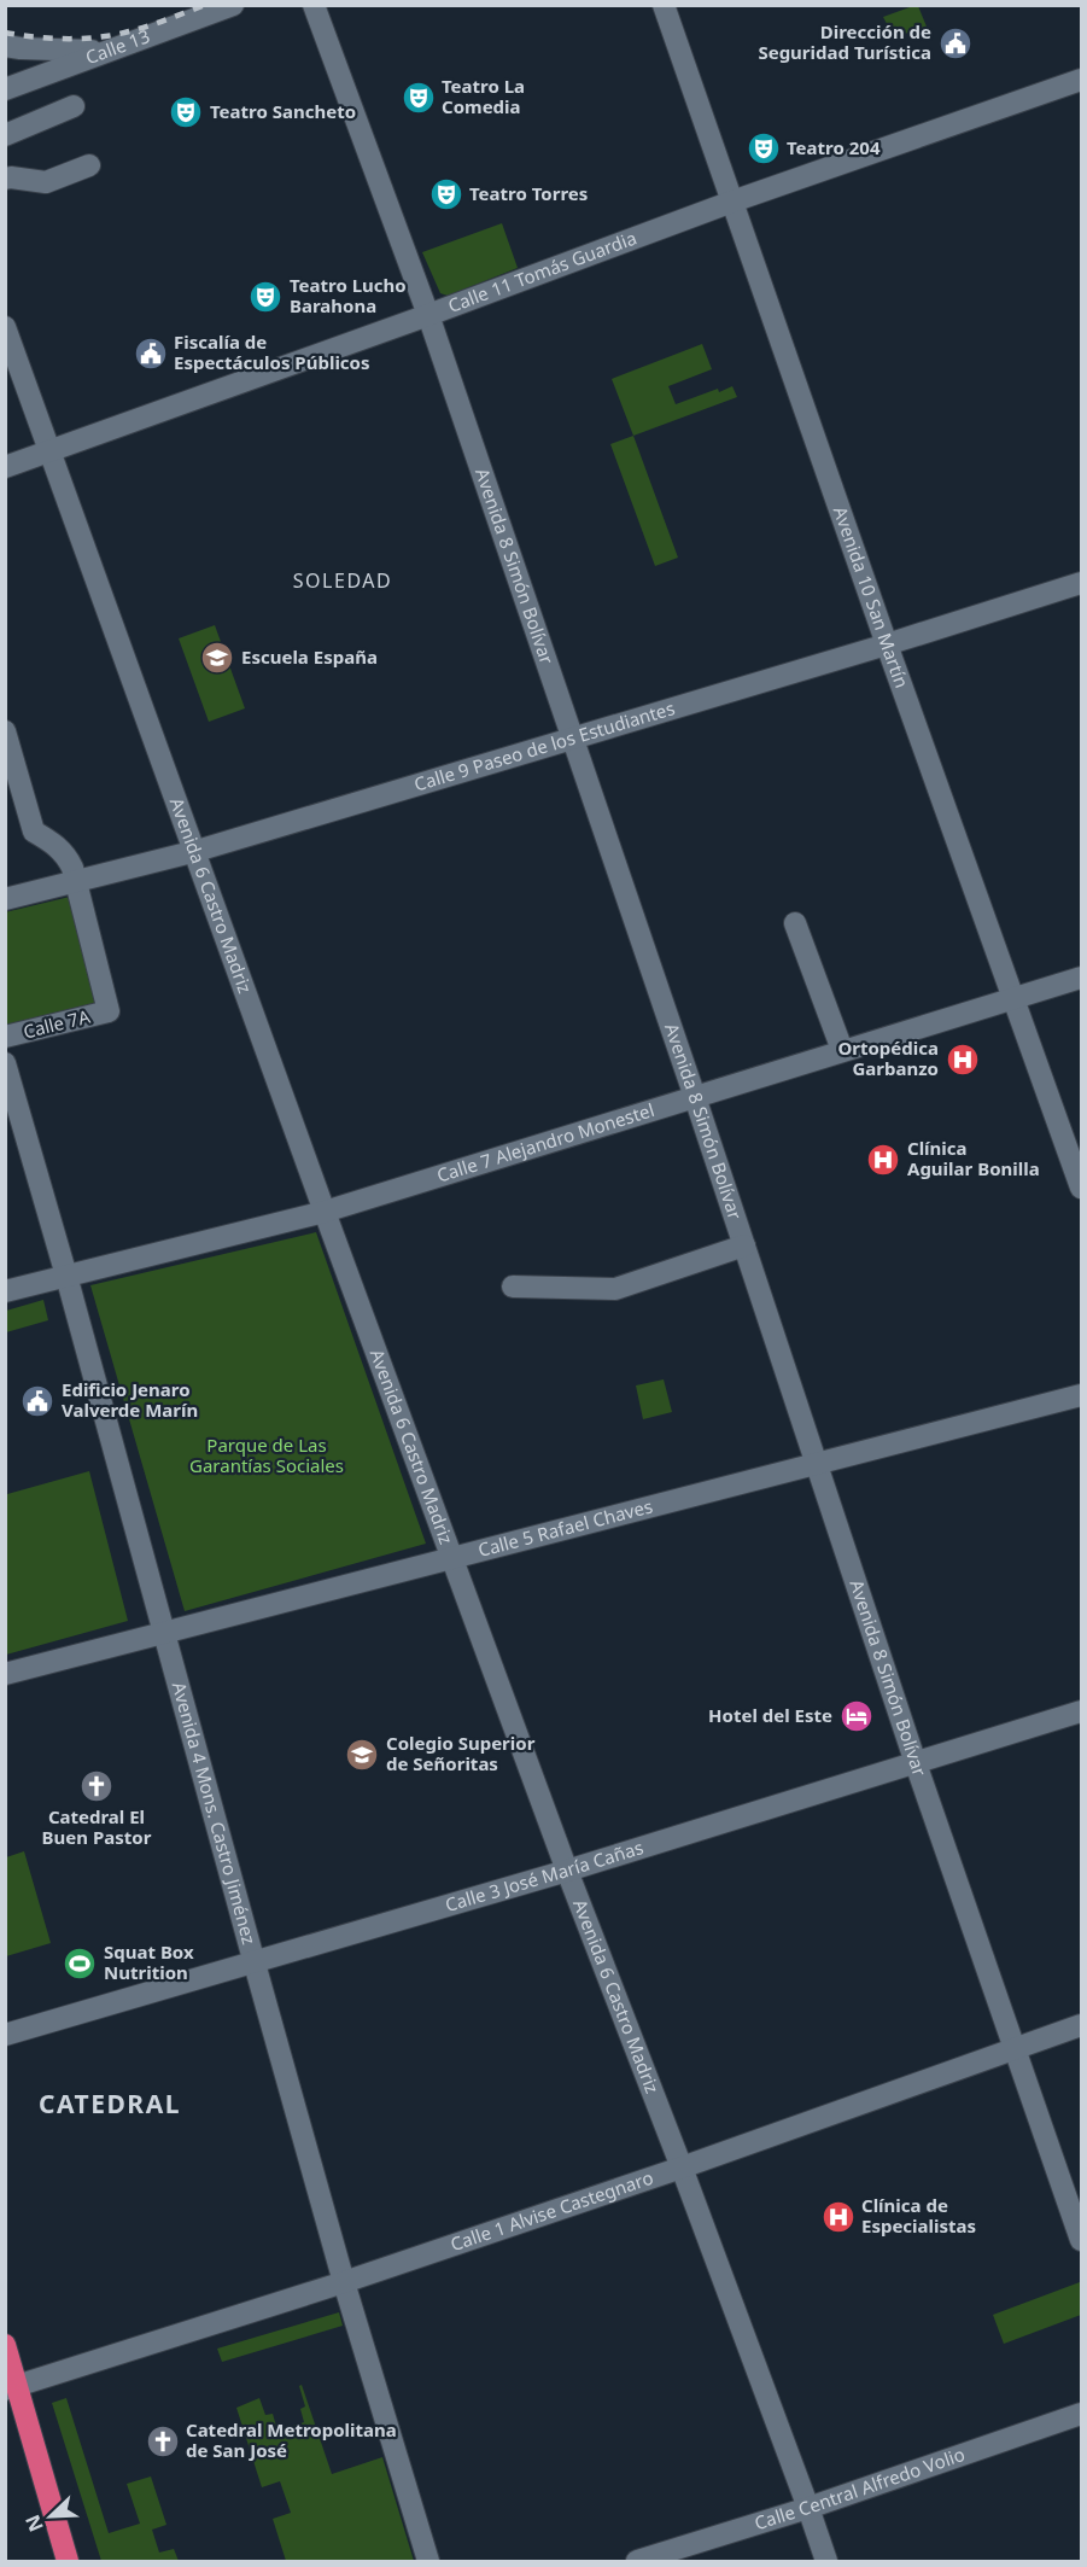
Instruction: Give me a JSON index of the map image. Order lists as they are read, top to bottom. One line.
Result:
{"streets":{"street":["Calle 13","Calle 11 Tomás Guardia","Avenida 8 Simón Bolívar","Avenida 10 San Martín","Calle 9 Paseo de los Estudiantes","Avenida 6 Castro Madriz","Calle 7A","Calle 7 Alejandro Monestel","Calle 5 Rafael Chaves","Avenida 4 Mons. Castro Jiménez","Calle 3 José María Cañas","Calle 1 Alvise Castegnaro","Calle Central Alfredo Volio"]},"crossings":[["Calle 11 Tomás Guardia","Avenida 8 Simón Bolívar"],["Calle 11 Tomás Guardia","Avenida 10 San Martín"],["Calle 11 Tomás Guardia","Avenida 6 Castro Madriz"],["Avenida 8 Simón Bolívar","Calle 9 Paseo de los Estudiantes"],["Avenida 8 Simón Bolívar","Calle 7 Alejandro Monestel"],["Avenida 8 Simón Bolívar","Calle 5 Rafael Chaves"],["Avenida 8 Simón Bolívar","Calle 3 José María Cañas"],["Avenida 8 Simón Bolívar","Calle 1 Alvise Castegnaro"],["Avenida 10 San Martín","Calle 9 Paseo de los Estudiantes"],["Avenida 10 San Martín","Calle 7 Alejandro Monestel"],["Calle 9 Paseo de los Estudiantes","Avenida 6 Castro Madriz"],["Calle 9 Paseo de los Estudiantes","Calle 7A"],["Avenida 6 Castro Madriz","Calle 7 Alejandro Monestel"],["Avenida 6 Castro Madriz","Calle 5 Rafael Chaves"],["Avenida 6 Castro Madriz","Calle 3 José María Cañas"],["Avenida 6 Castro Madriz","Calle 1 Alvise Castegnaro"],["Avenida 6 Castro Madriz","Calle Central Alfredo Volio"],["Calle 7 Alejandro Monestel","Avenida 4 Mons. Castro Jiménez"],["Calle 5 Rafael Chaves","Avenida 4 Mons. Castro Jiménez"],["Avenida 4 Mons. Castro Jiménez","Calle 3 José María Cañas"],["Avenida 4 Mons. Castro Jiménez","Calle 1 Alvise Castegnaro"]],"districts":["SOLEDAD","CATEDRAL"],"parks":["Parque de Las Garantías Sociales"],"places":{"public building":["Dirección de Seguridad Turística","Fiscalía de Espectáculos Públicos","Edificio Jenaro Valverde Marín"],"theatre":["Teatro La Comedia","Teatro Sancheto","Teatro 204","Teatro Torres","Teatro Lucho Barahona"],"school or university":["Escuela España","Colegio Superior de Señoritas"],"hospital":["Ortopédica Garbanzo","Clínica Aguilar Bonilla","Clínica de Especialistas"],"hotel":["Hotel del Este"],"church":["Catedral El Buen Pastor","Catedral Metropolitana de San José"],"sports":["Squat Box Nutrition"]},"north":"bottom left"}
